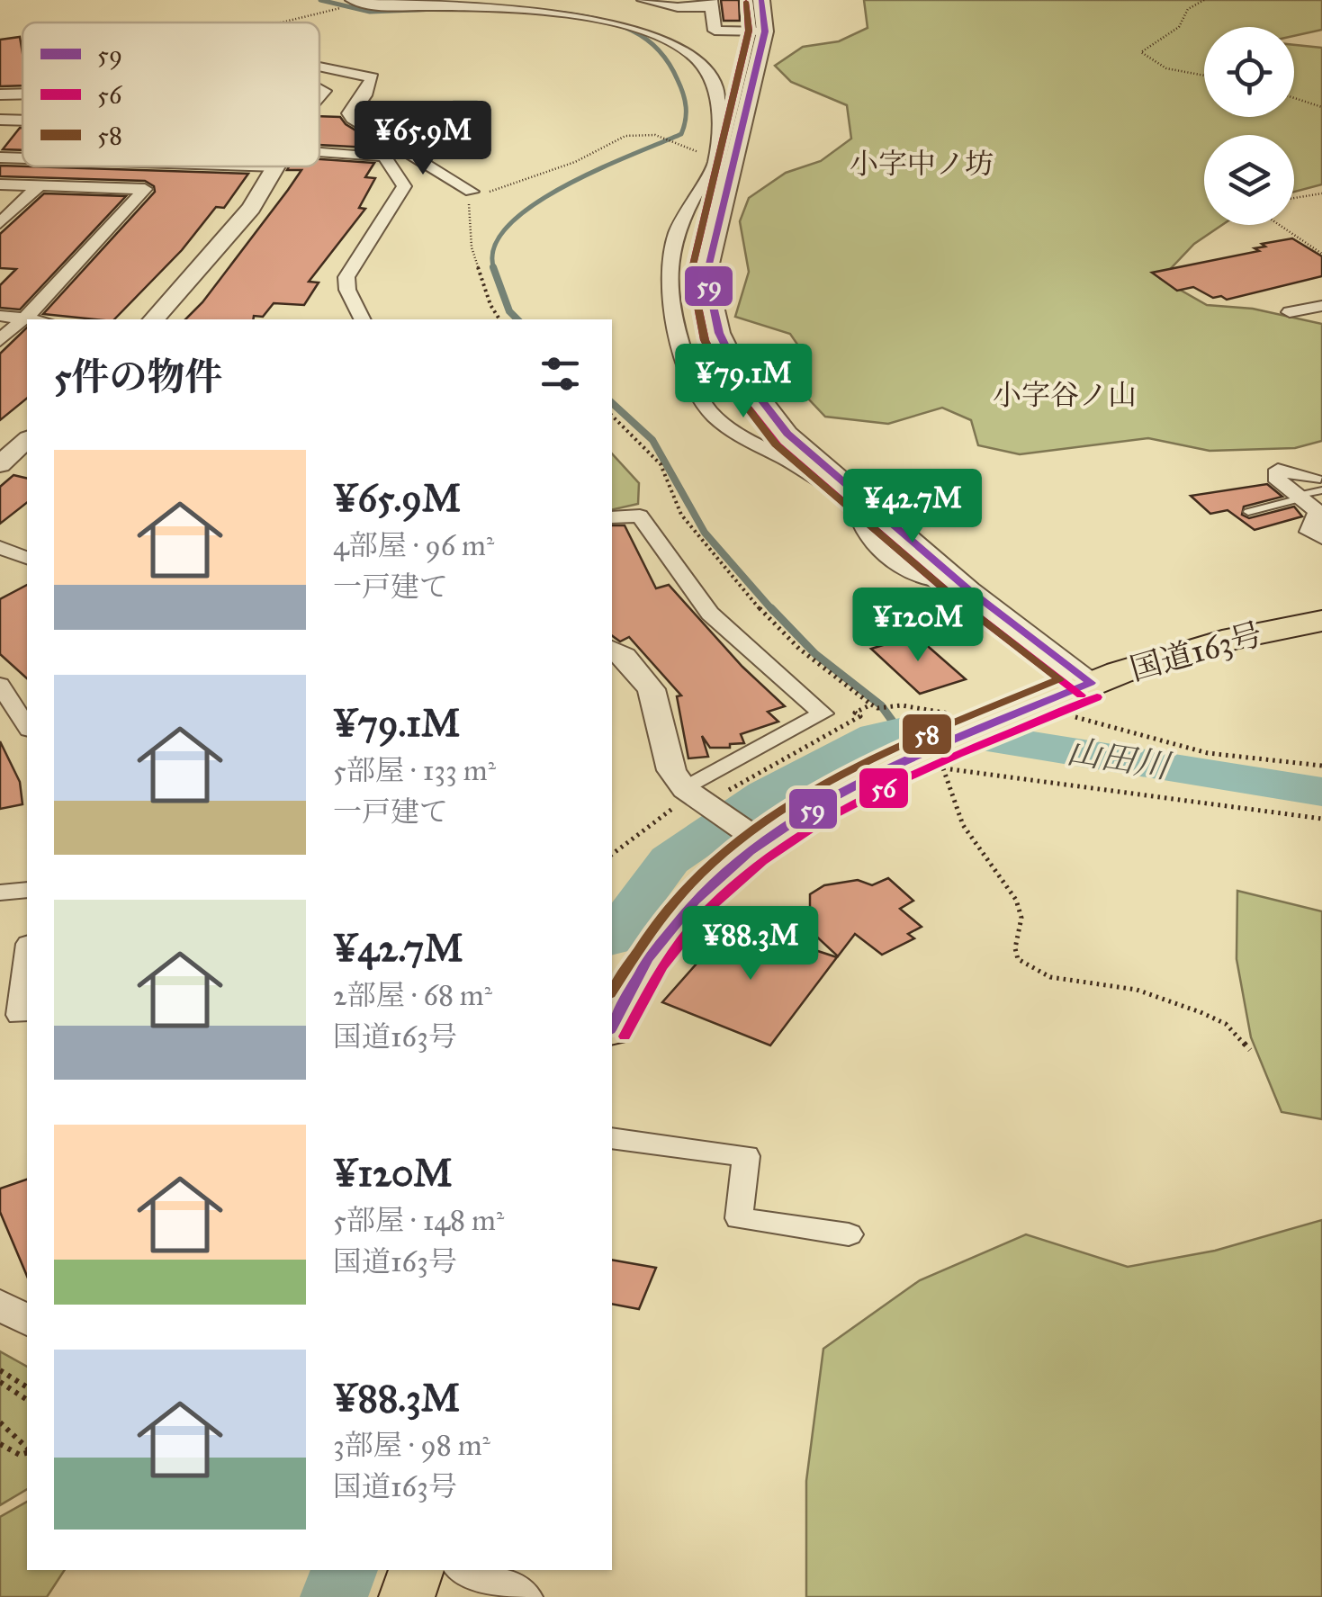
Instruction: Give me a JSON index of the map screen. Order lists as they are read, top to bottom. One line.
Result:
{"streets":{"highway":["国道163号"]},"districts":["小字中ノ坊","小字谷ノ山"],"water":["山田川"],"lines":["transit line 59","transit line 56","transit line 58"],"legend":["59","56","58"],"page":{"price":["¥65.9M","¥79.1M","¥42.7M","¥120M","¥88.3M"],"heading":"5件の物件","list":[{"name":"¥65.9M","note":"4部屋 · 96 m² · 一戸建て"},{"name":"¥79.1M","note":"5部屋 · 133 m² · 一戸建て"},{"name":"¥42.7M","note":"2部屋 · 68 m² · 国道163号"},{"name":"¥120M","note":"5部屋 · 148 m² · 国道163号"},{"name":"¥88.3M","note":"3部屋 · 98 m² · 国道163号"}]}}
